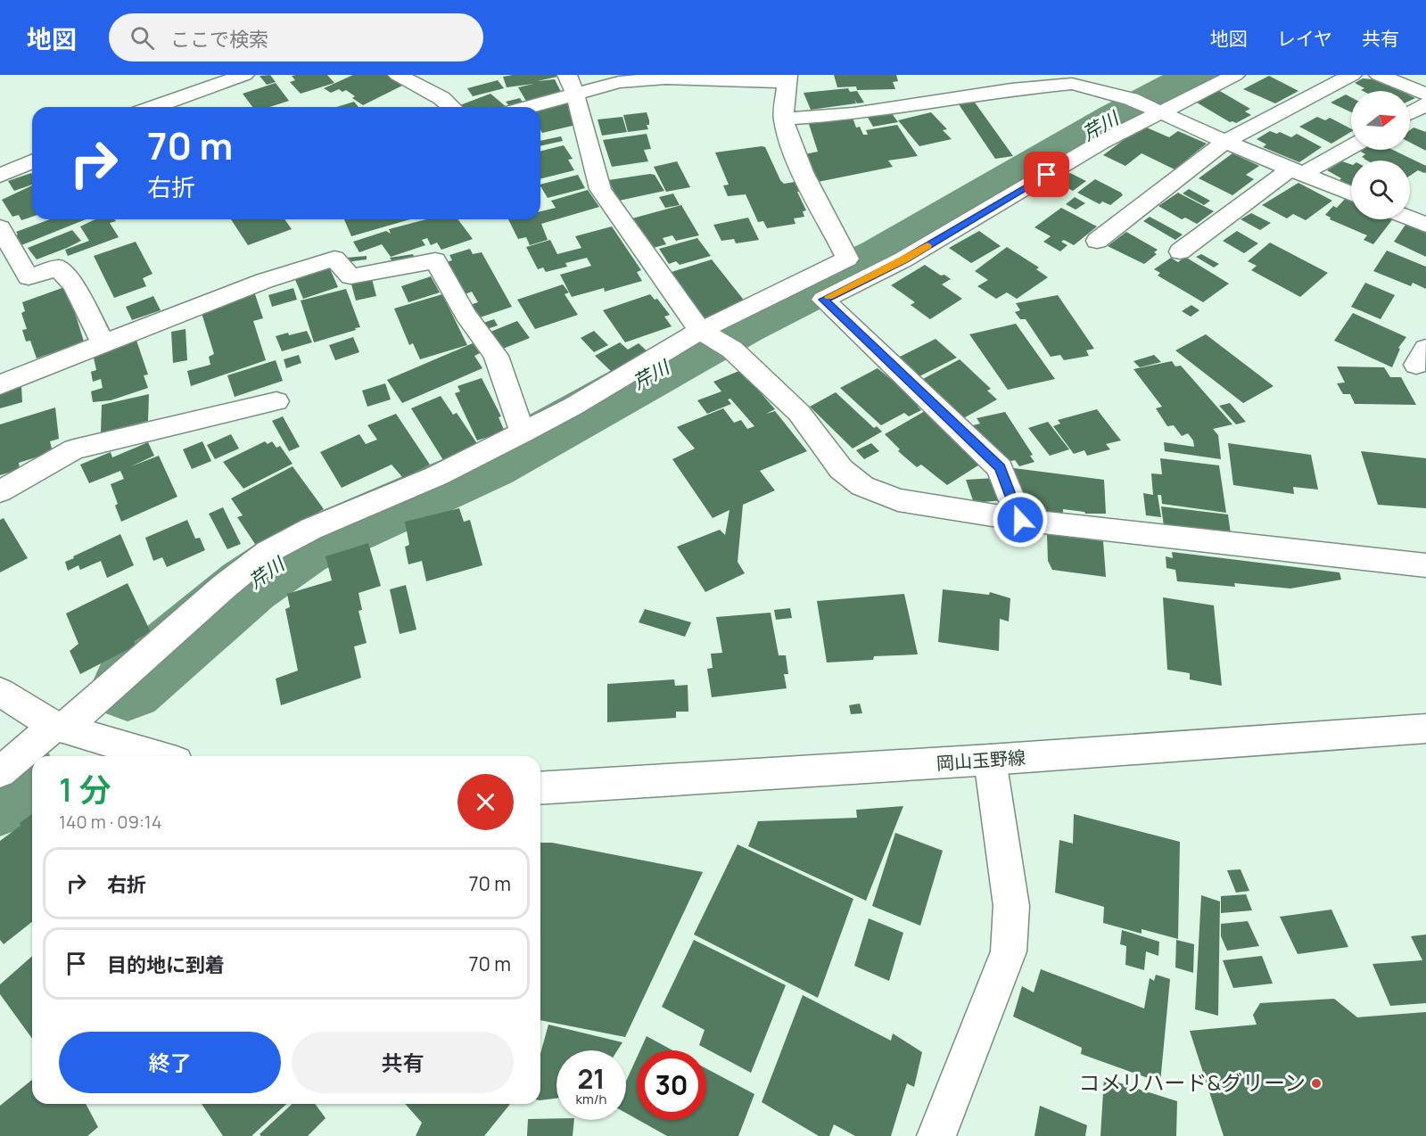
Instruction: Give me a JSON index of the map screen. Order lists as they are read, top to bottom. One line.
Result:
{"streets":{"street":["岡山玉野線"]},"water":["芹川"],"places":["コメリハード&グリーン"],"north":"right","page":{"header":"地図","search":"ここで検索","nav":["地図","レイヤ","共有"],"turn":["70 m","右折"],"heading":["1 分","140 m · 09:14"],"list":[{"name":"右折","value":"70 m"},{"name":"目的地に到着","value":"70 m"}],"buttons":["終了","共有"],"speed":"21 km/h","limit":"30"}}
